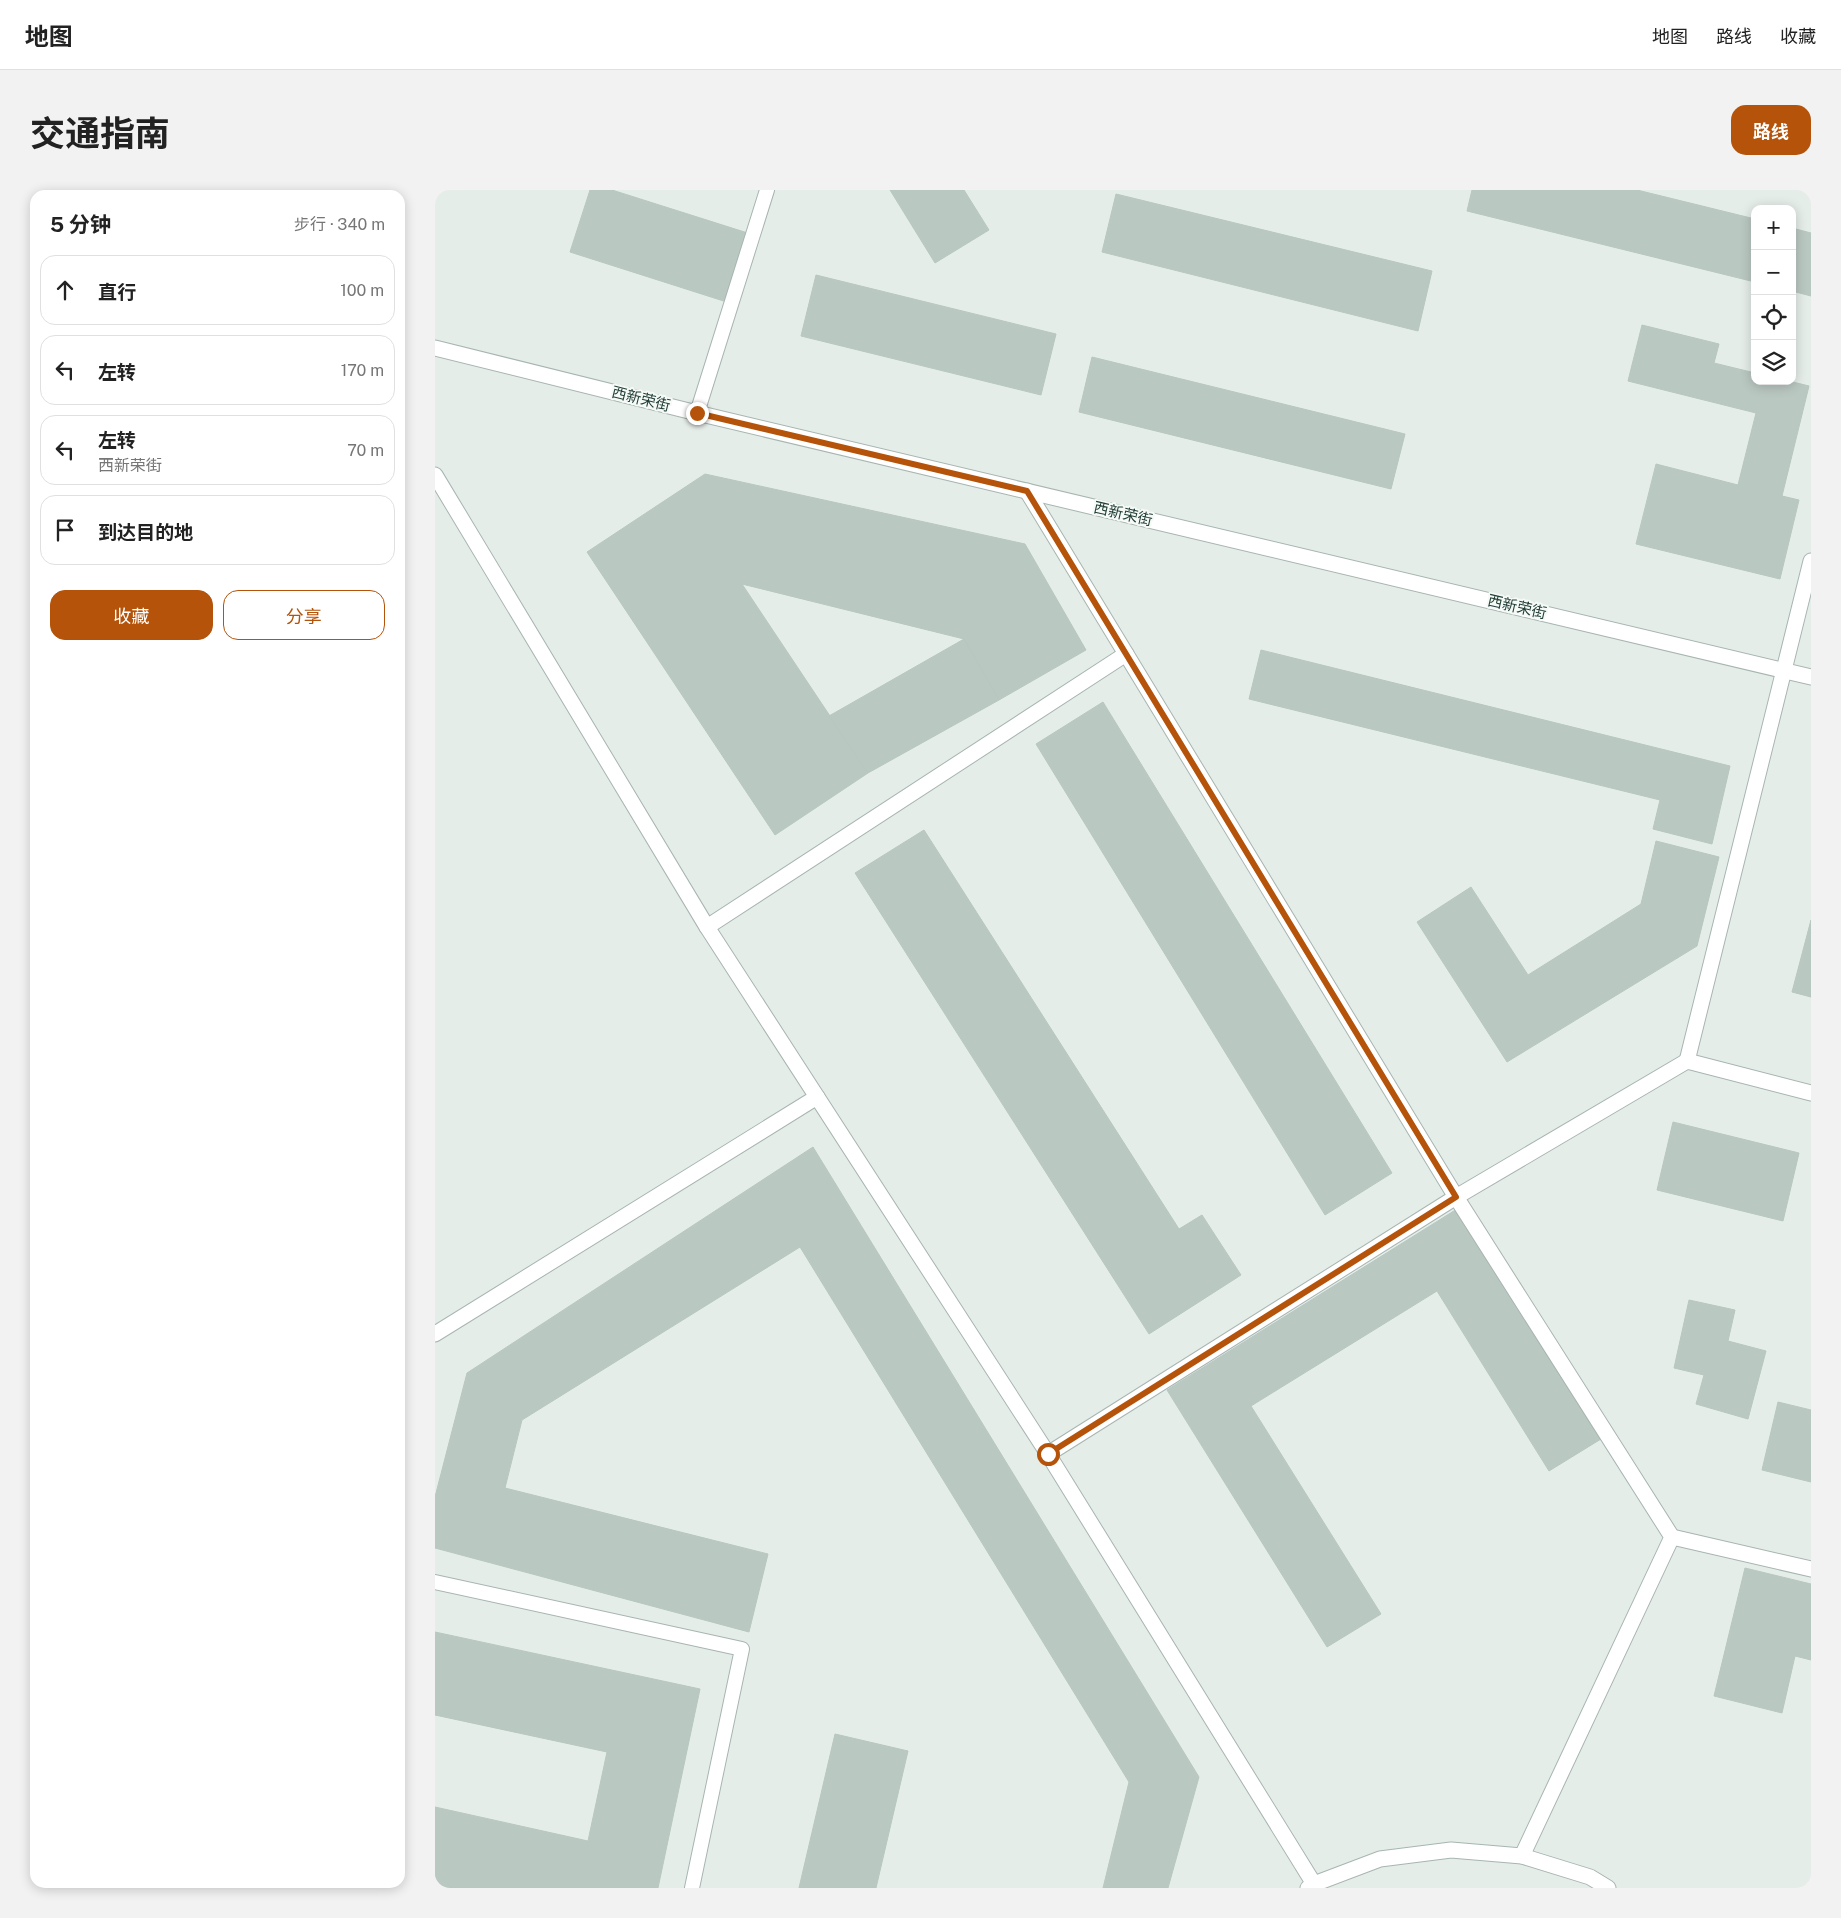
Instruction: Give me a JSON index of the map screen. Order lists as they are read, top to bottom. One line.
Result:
{"streets":{"street":["西新荣街"]},"page":{"header":"地图","nav":["地图","路线","收藏"],"title":"交通指南","buttons":["路线",["收藏","分享"]],"heading":["5 分钟","步行 · 340 m"],"map_buttons":["+","−"],"list":[["直行","100 m"],["左转","170 m"],["左转","西新荣街","70 m"],"到达目的地"]}}
